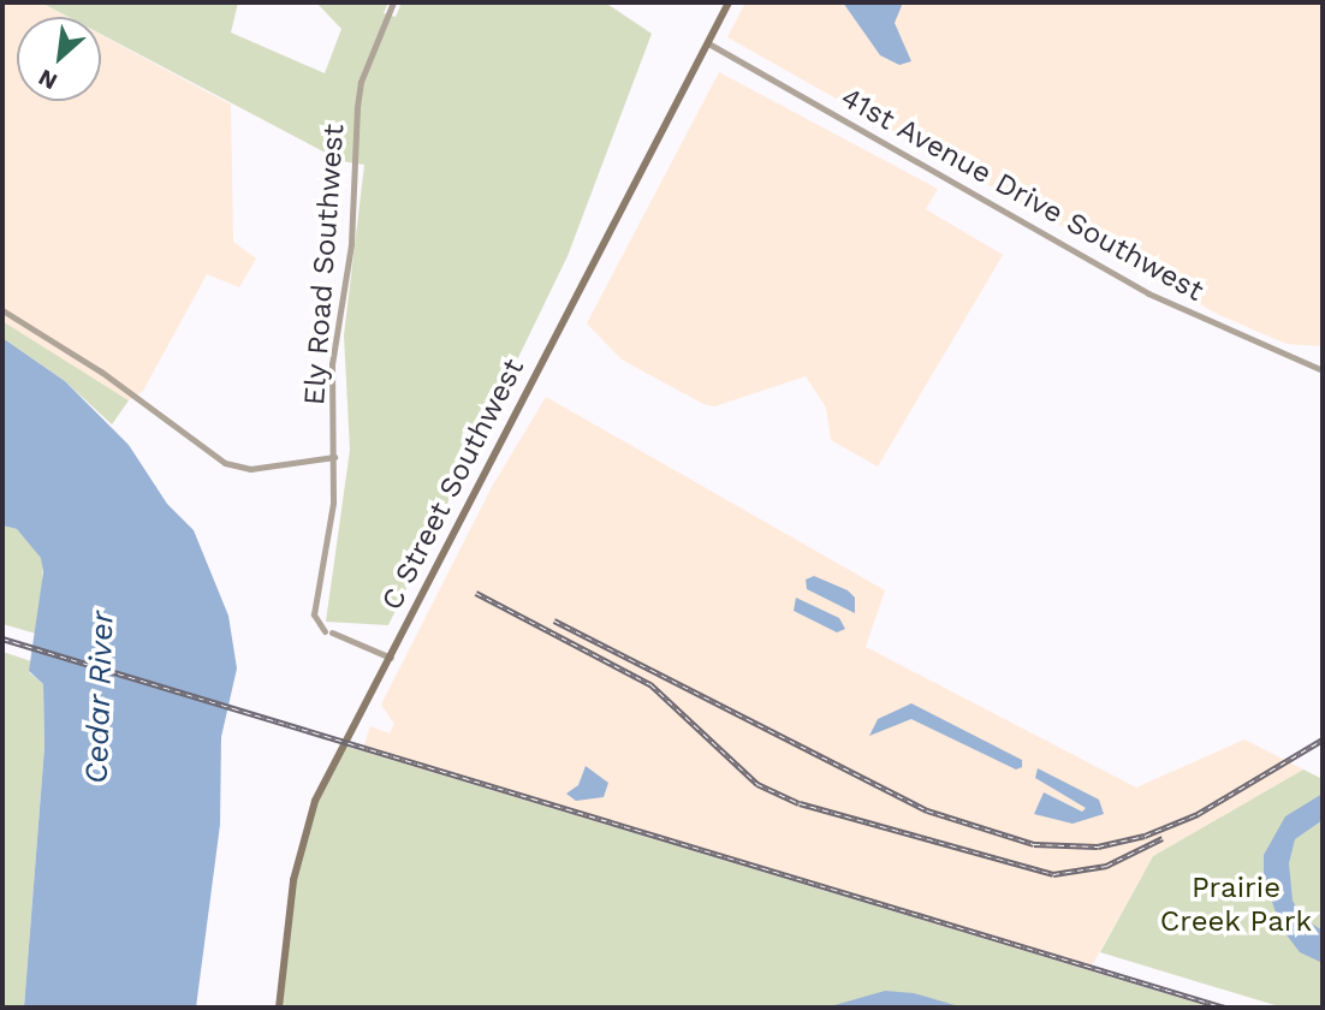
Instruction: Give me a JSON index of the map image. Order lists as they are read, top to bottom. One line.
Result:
{"streets":{"main road":["C Street Southwest"],"street":["41st Avenue Drive Southwest","Ely Road Southwest"]},"crossings":[["41st Avenue Drive Southwest","C Street Southwest"],["Ely Road Southwest","C Street Southwest"]],"water":["Cedar River"],"parks":["Prairie Creek Park"],"north":"bottom left"}
